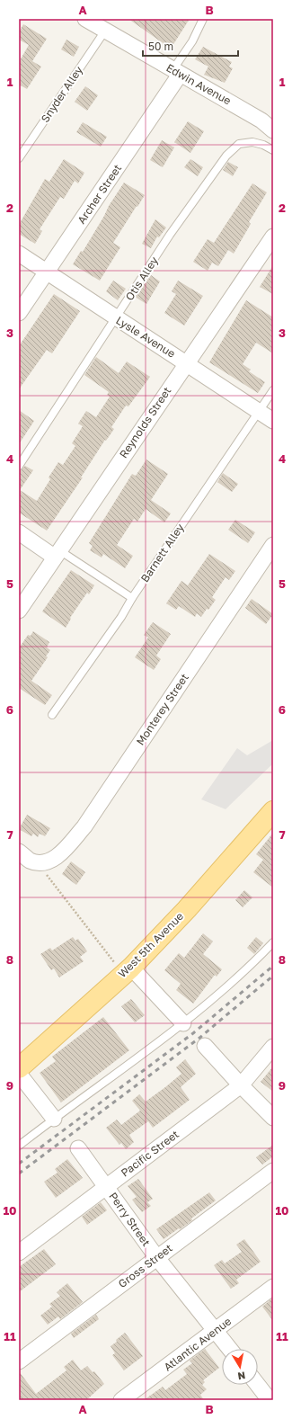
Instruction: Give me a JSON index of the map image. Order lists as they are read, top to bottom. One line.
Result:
{"streets":{"main road":["West 5th Avenue"],"street":["Edwin Avenue","Archer Street","Lysle Avenue","Reynolds Street","Monterey Street","Pacific Street","Perry Street","Gross Street","Atlantic Avenue"],"lane":["Snyder Alley","Otis Alley","Barnett Alley"]},"crossings":[["Edwin Avenue","Snyder Alley"],["Edwin Avenue","Archer Street"],["Archer Street","Lysle Avenue"],["Otis Alley","Lysle Avenue"],["Lysle Avenue","Reynolds Street"],["Lysle Avenue","Barnett Alley"],["Pacific Street","Perry Street"],["Perry Street","Gross Street"],["Perry Street","Atlantic Avenue"]],"scale_bar":"50 m","north":"bottom","grid":{"columns":["A","B"],"rows":["1","2","3","4","5","6","7","8","9","10","11"]}}
